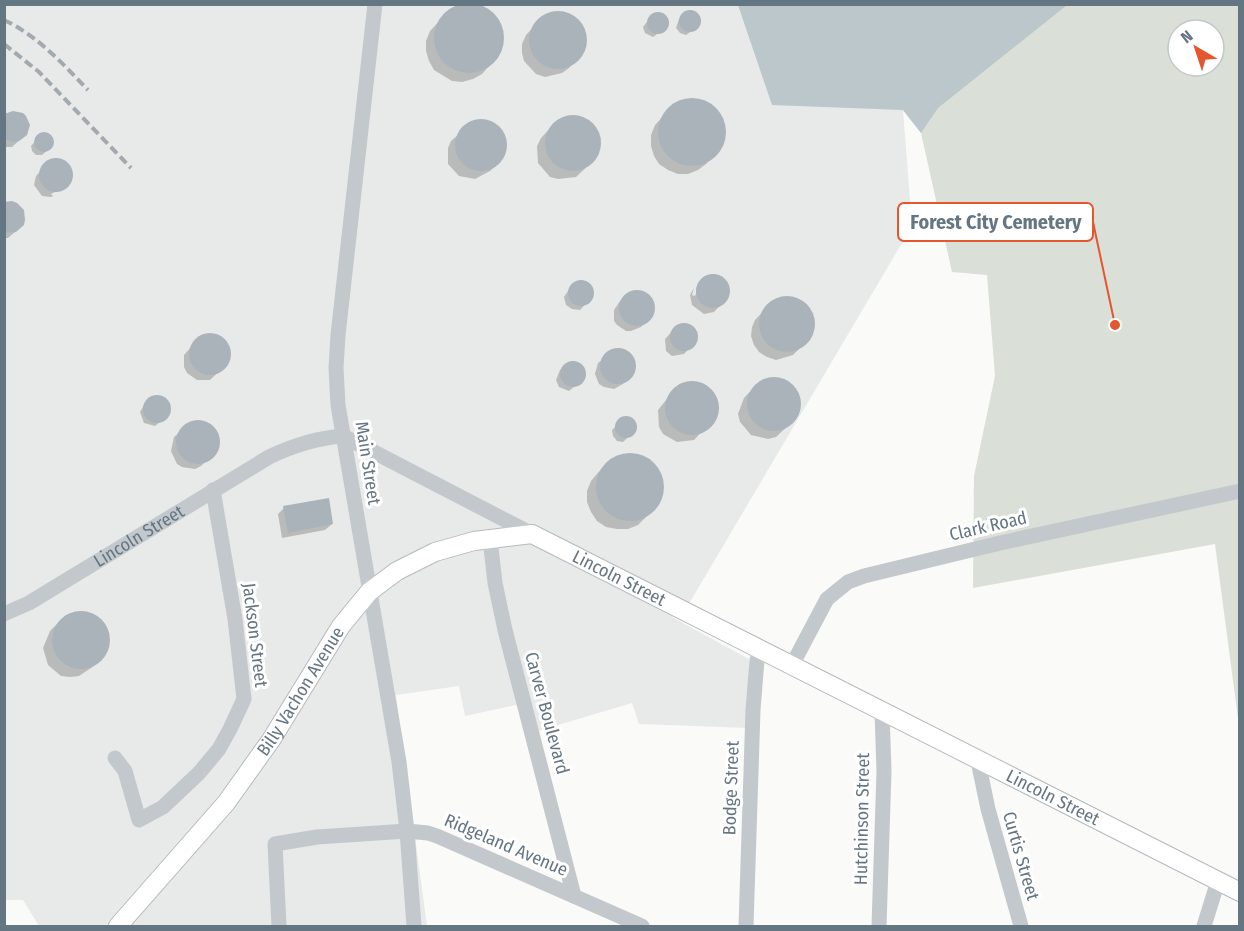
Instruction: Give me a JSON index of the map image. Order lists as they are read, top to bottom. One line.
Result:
{"streets":{"main road":["Lincoln Street","Billy Vachon Avenue"],"street":["Main Street","Clark Road","Jackson Street","Carver Boulevard","Bodge Street","Hutchinson Street","Ridgeland Avenue","Curtis Street"]},"crossings":[["Main Street","Lincoln Street"],["Main Street","Billy Vachon Avenue"],["Main Street","Ridgeland Avenue"],["Clark Road","Lincoln Street"],["Lincoln Street","Jackson Street"],["Lincoln Street","Billy Vachon Avenue"],["Lincoln Street","Bodge Street"],["Lincoln Street","Hutchinson Street"],["Lincoln Street","Curtis Street"],["Billy Vachon Avenue","Carver Boulevard"],["Carver Boulevard","Ridgeland Avenue"]],"places":["Forest City Cemetery"],"north":"top left"}
